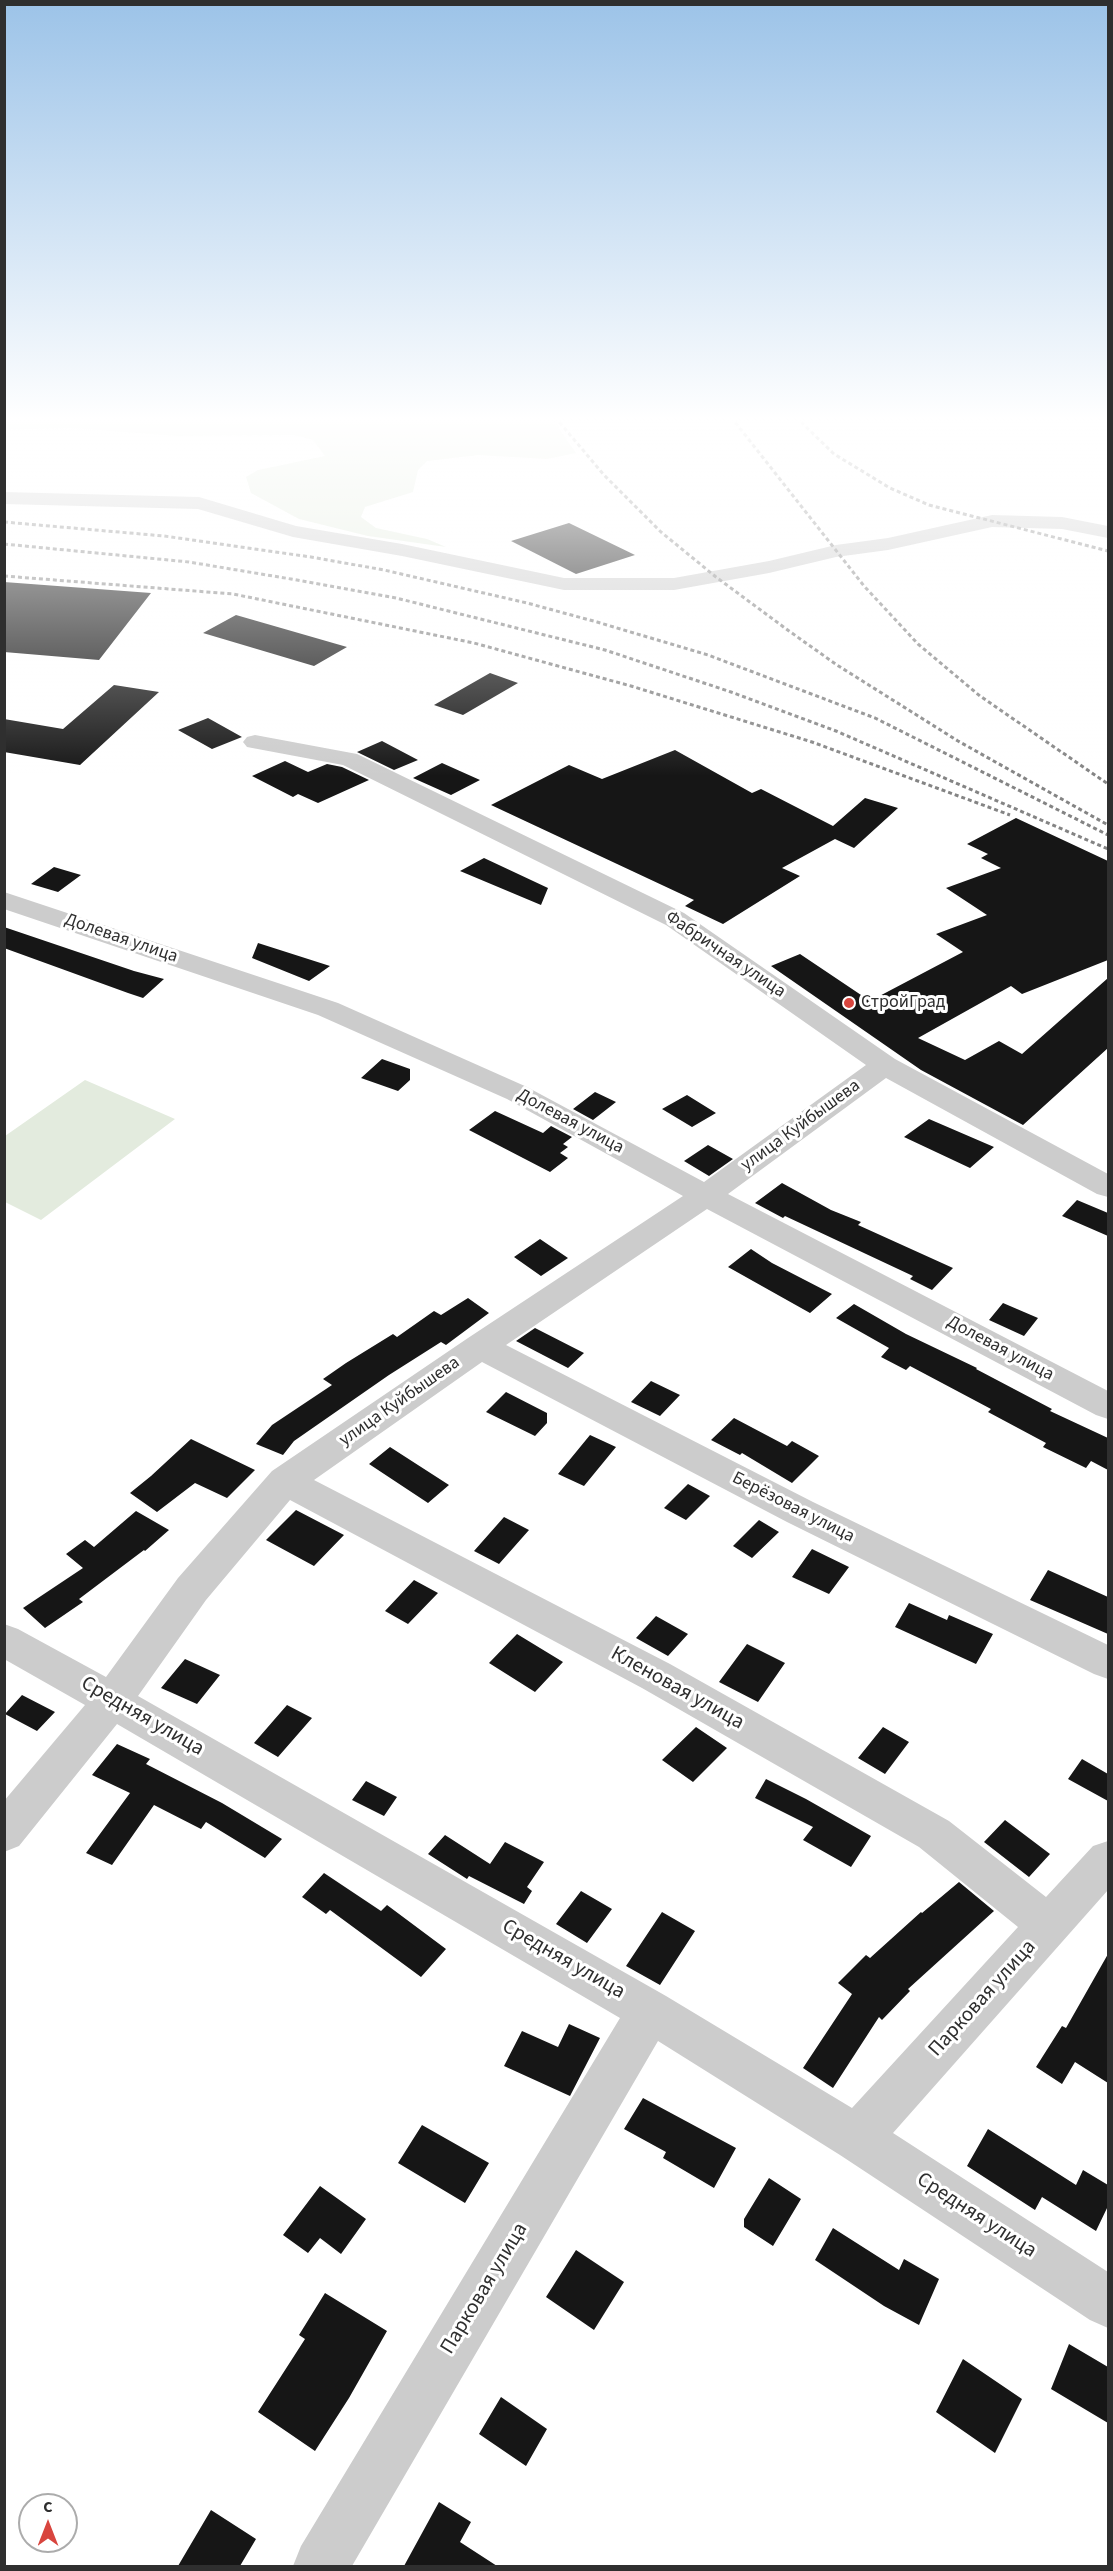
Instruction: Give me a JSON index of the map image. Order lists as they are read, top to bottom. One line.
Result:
{"streets":{"street":["Долевая улица","Фабричная улица","улица Куйбышева","Берёзовая улица","Кленовая улица","Средняя улица","Парковая улица"]},"crossings":[["Долевая улица","улица Куйбышева"],["Фабричная улица","улица Куйбышева"],["улица Куйбышева","Берёзовая улица"],["улица Куйбышева","Кленовая улица"],["улица Куйбышева","Средняя улица"],["Кленовая улица","Парковая улица"],["Средняя улица","Парковая улица"]],"places":["СтройГрад"],"north":"top"}
